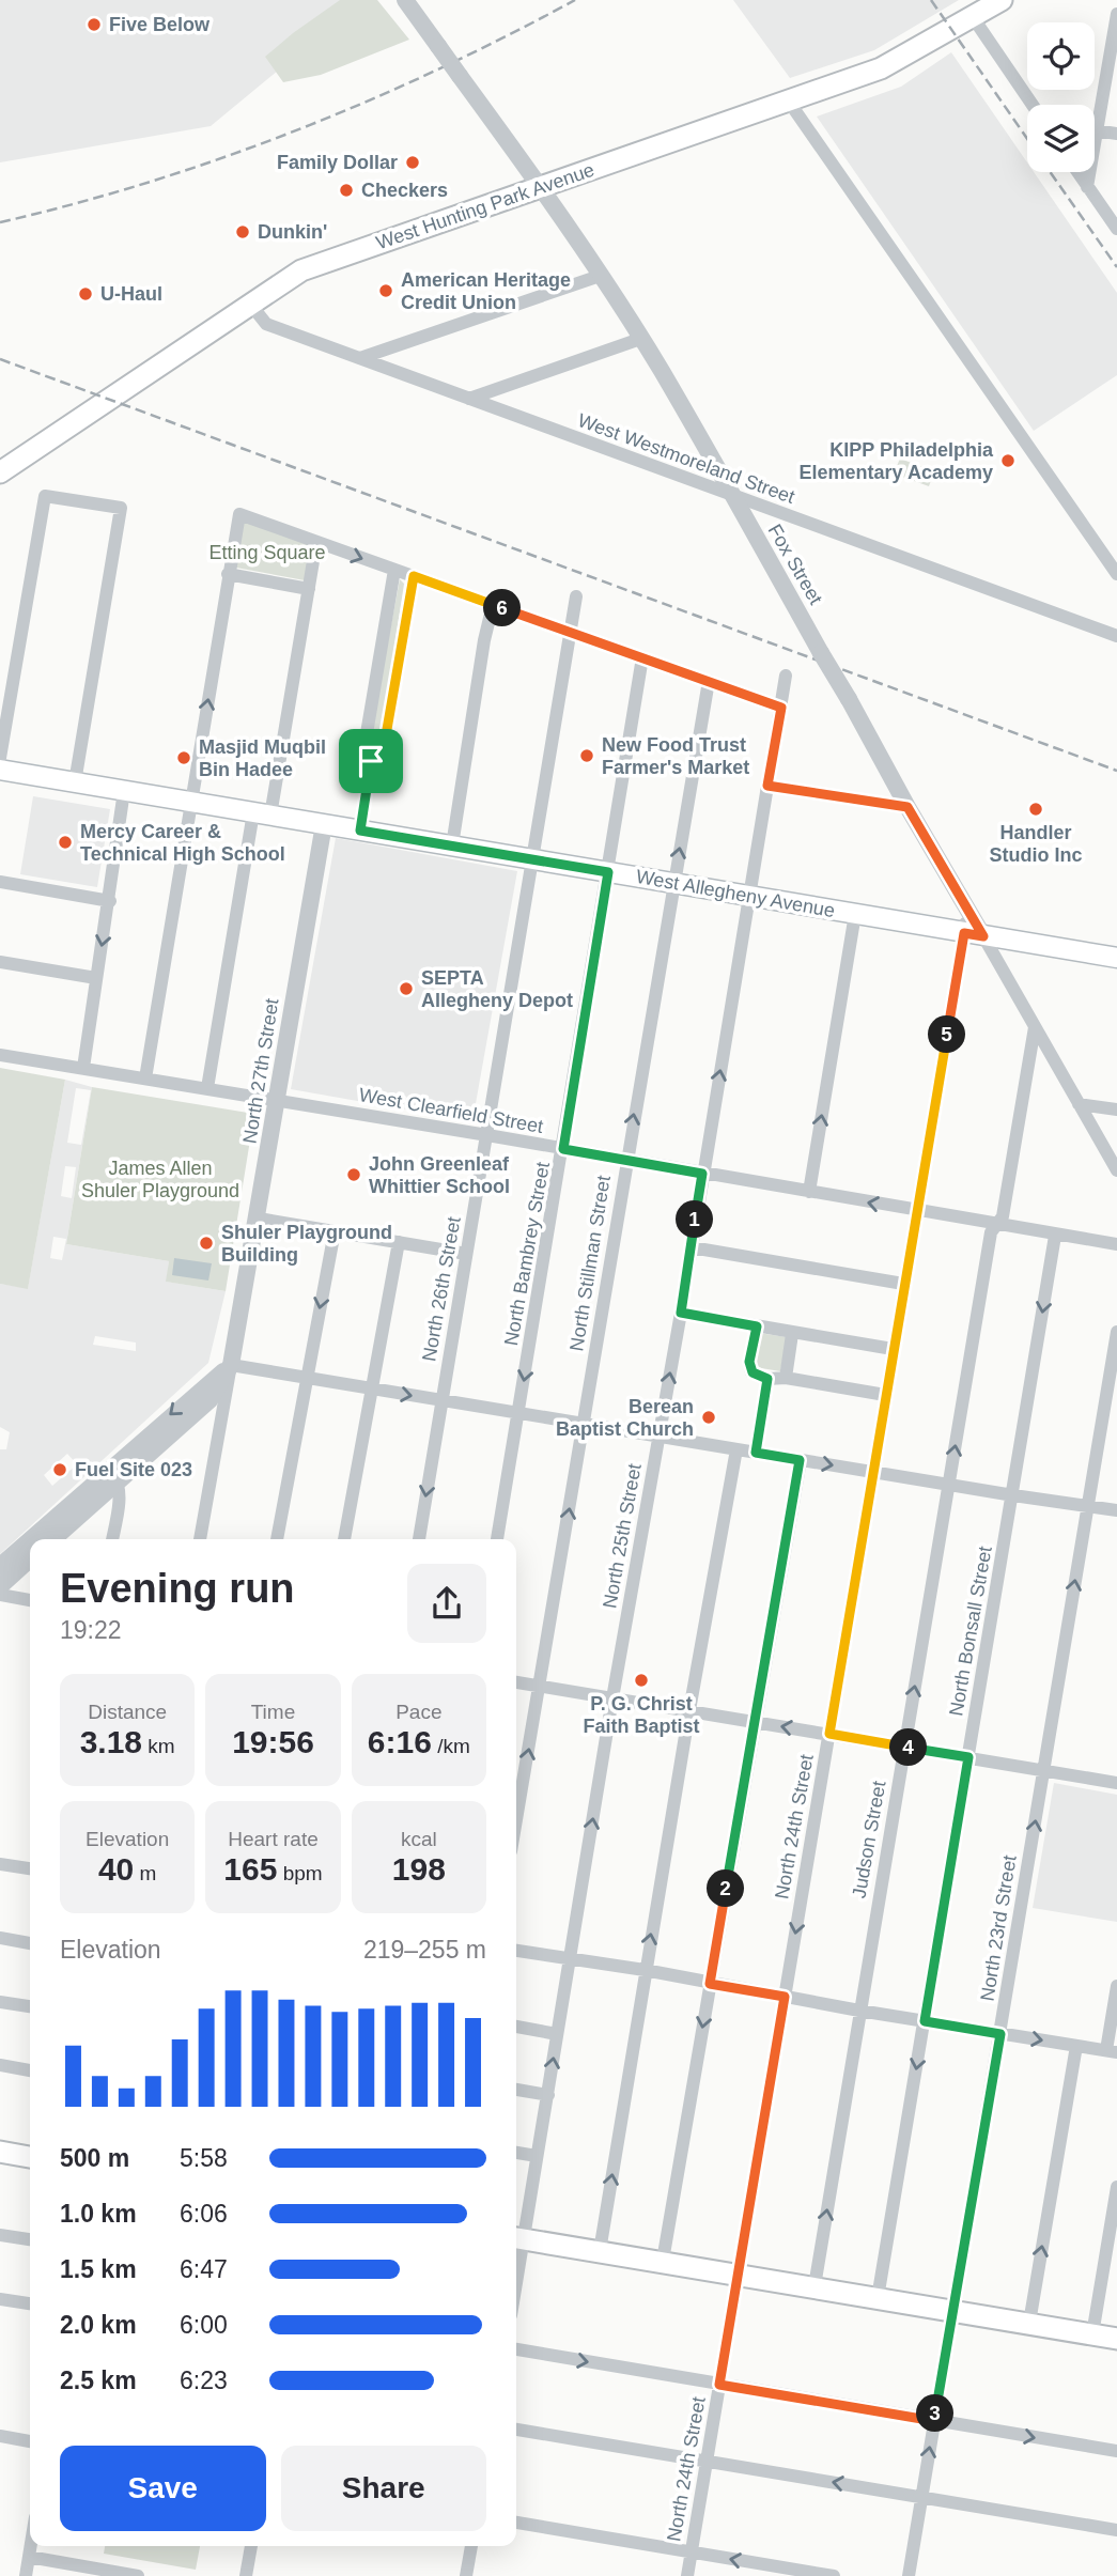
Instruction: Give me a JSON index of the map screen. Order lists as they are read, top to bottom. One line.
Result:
{"streets":{"main road":["West Hunting Park Avenue","West Allegheny Avenue"],"street":["West Westmoreland Street","Fox Street","North 27th Street","West Clearfield Street","North Bambrey Street","North Stillman Street","North 26th Street","North 25th Street","North Bonsall Street","North 24th Street","Judson Street","North 23rd Street"]},"crossings":[["West Hunting Park Avenue","West Westmoreland Street"],["West Hunting Park Avenue","Fox Street"],["West Westmoreland Street","Fox Street"],["Fox Street","West Allegheny Avenue"],["Fox Street","North 24th Street"],["Fox Street","Judson Street"],["West Allegheny Avenue","North 27th Street"],["West Allegheny Avenue","North Bambrey Street"],["West Allegheny Avenue","North Stillman Street"],["West Allegheny Avenue","North 26th Street"],["West Allegheny Avenue","North 25th Street"],["West Allegheny Avenue","North 24th Street"],["North 27th Street","West Clearfield Street"],["West Clearfield Street","North Bambrey Street"],["West Clearfield Street","North Stillman Street"],["West Clearfield Street","North 26th Street"],["West Clearfield Street","North 25th Street"],["West Clearfield Street","North Bonsall Street"],["West Clearfield Street","North 24th Street"],["West Clearfield Street","Judson Street"]],"one_way":["North Stillman Street","North Bonsall Street","Judson Street","North 23rd Street"],"parks":["Etting Square","James Allen Shuler Playground"],"places":["Five Below","Family Dollar","Checkers","Dunkin'","American Heritage Credit Union","U-Haul","KIPP Philadelphia Elementary Academy","New Food Trust Farmer's Market","Masjid Muqbil Bin Hadee","Handler Studio Inc","Mercy Career & Technical High School","SEPTA Allegheny Depot","John Greenleaf Whittier School","Shuler Playground Building","Berean Baptist Church","Fuel Site 023","P. G. Christ Faith Baptist"],"page":{"pins":["6","5","1","4","2","3"],"heading":["Evening run","19:22"],"stats":[["Distance","3.18 km"],["Time","19:56"],["Pace","6:16 /km"],["Elevation","40 m"],["Heart rate","165 bpm"],["kcal","198"]],"chart":["Elevation","219–255 m"],"list":[{"name":"500 m","note":"5:58"},{"name":"1.0 km","note":"6:06"},{"name":"1.5 km","note":"6:47"},{"name":"2.0 km","note":"6:00"},{"name":"2.5 km","note":"6:23"}],"buttons":["Save","Share"]}}
